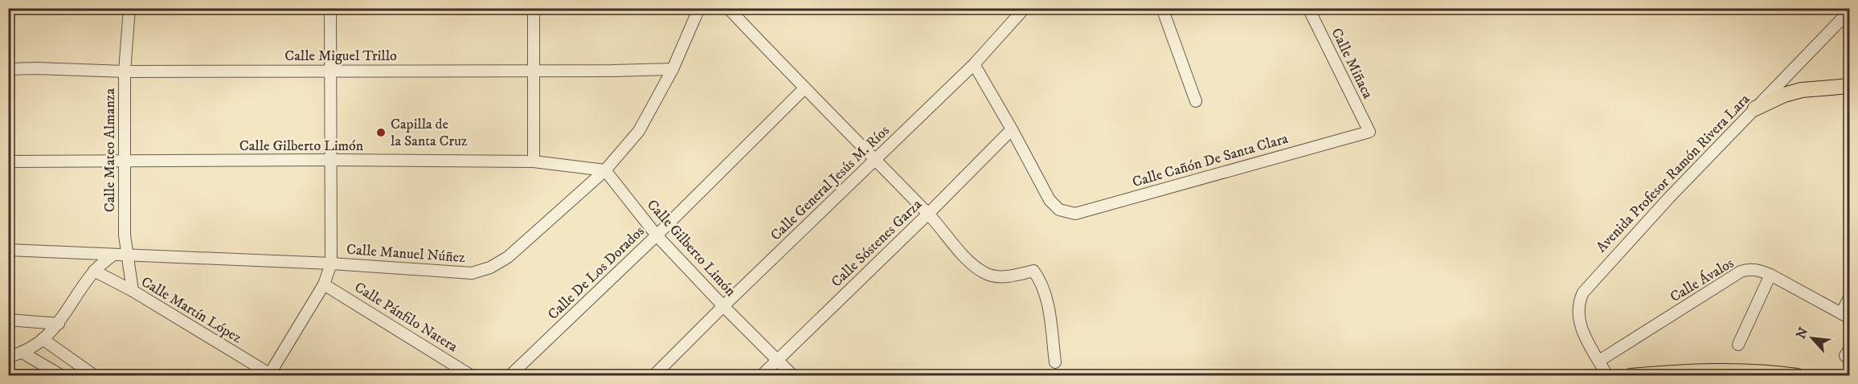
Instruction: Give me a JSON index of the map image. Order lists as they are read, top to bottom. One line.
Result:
{"streets":{"street":["Calle Miguel Trillo","Calle Miñaca","Calle Gilberto Limón","Calle Mateo Almanza","Calle Cañón De Santa Clara","Avenida Profesor Ramón Rivera Lara","Calle General Jesús M. Ríos","Calle Sóstenes Garza","Calle Manuel Núñez","Calle De Los Dorados","Calle Ávalos","Calle Martín López","Calle Pánfilo Natera"]},"crossings":[["Calle Miguel Trillo","Calle Mateo Almanza"],["Calle Miguel Trillo","Calle Manuel Núñez"],["Calle Miñaca","Calle Cañón De Santa Clara"],["Calle Gilberto Limón","Calle Mateo Almanza"],["Calle Gilberto Limón","Calle General Jesús M. Ríos"],["Calle Gilberto Limón","Calle Sóstenes Garza"],["Calle Gilberto Limón","Calle Manuel Núñez"],["Calle Gilberto Limón","Calle De Los Dorados"],["Calle Mateo Almanza","Calle Manuel Núñez"],["Calle Mateo Almanza","Calle Martín López"],["Calle Cañón De Santa Clara","Calle Sóstenes Garza"],["Avenida Profesor Ramón Rivera Lara","Calle Ávalos"]],"places":["Capilla de la Santa Cruz"],"north":"top left"}
